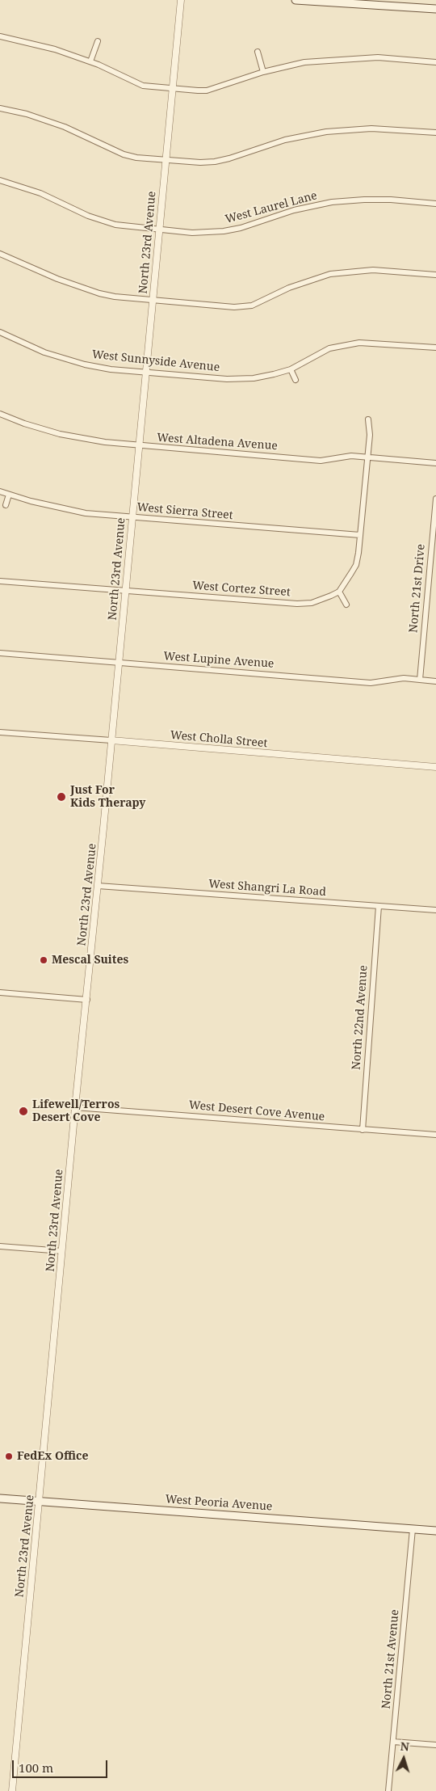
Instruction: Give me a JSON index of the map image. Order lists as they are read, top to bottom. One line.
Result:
{"streets":{"main road":["West Peoria Avenue"],"street":["West Laurel Lane","North 23rd Avenue","West Sunnyside Avenue","West Altadena Avenue","West Sierra Street","North 21st Drive","West Cortez Street","West Lupine Avenue","West Cholla Street","West Shangri La Road","North 22nd Avenue","West Desert Cove Avenue","North 21st Avenue"]},"crossings":[["West Laurel Lane","North 23rd Avenue"],["North 23rd Avenue","West Sunnyside Avenue"],["North 23rd Avenue","West Altadena Avenue"],["North 23rd Avenue","West Sierra Street"],["North 23rd Avenue","West Cortez Street"],["North 23rd Avenue","West Lupine Avenue"],["North 23rd Avenue","West Cholla Street"],["North 23rd Avenue","West Shangri La Road"],["North 23rd Avenue","West Desert Cove Avenue"],["North 23rd Avenue","West Peoria Avenue"],["North 21st Drive","West Lupine Avenue"],["West Shangri La Road","North 22nd Avenue"],["North 22nd Avenue","West Desert Cove Avenue"],["West Peoria Avenue","North 21st Avenue"]],"places":["Just For Kids Therapy","Mescal Suites","Lifewell/Terros Desert Cove","FedEx Office"],"scale_bar":"100 m","north":"top"}
